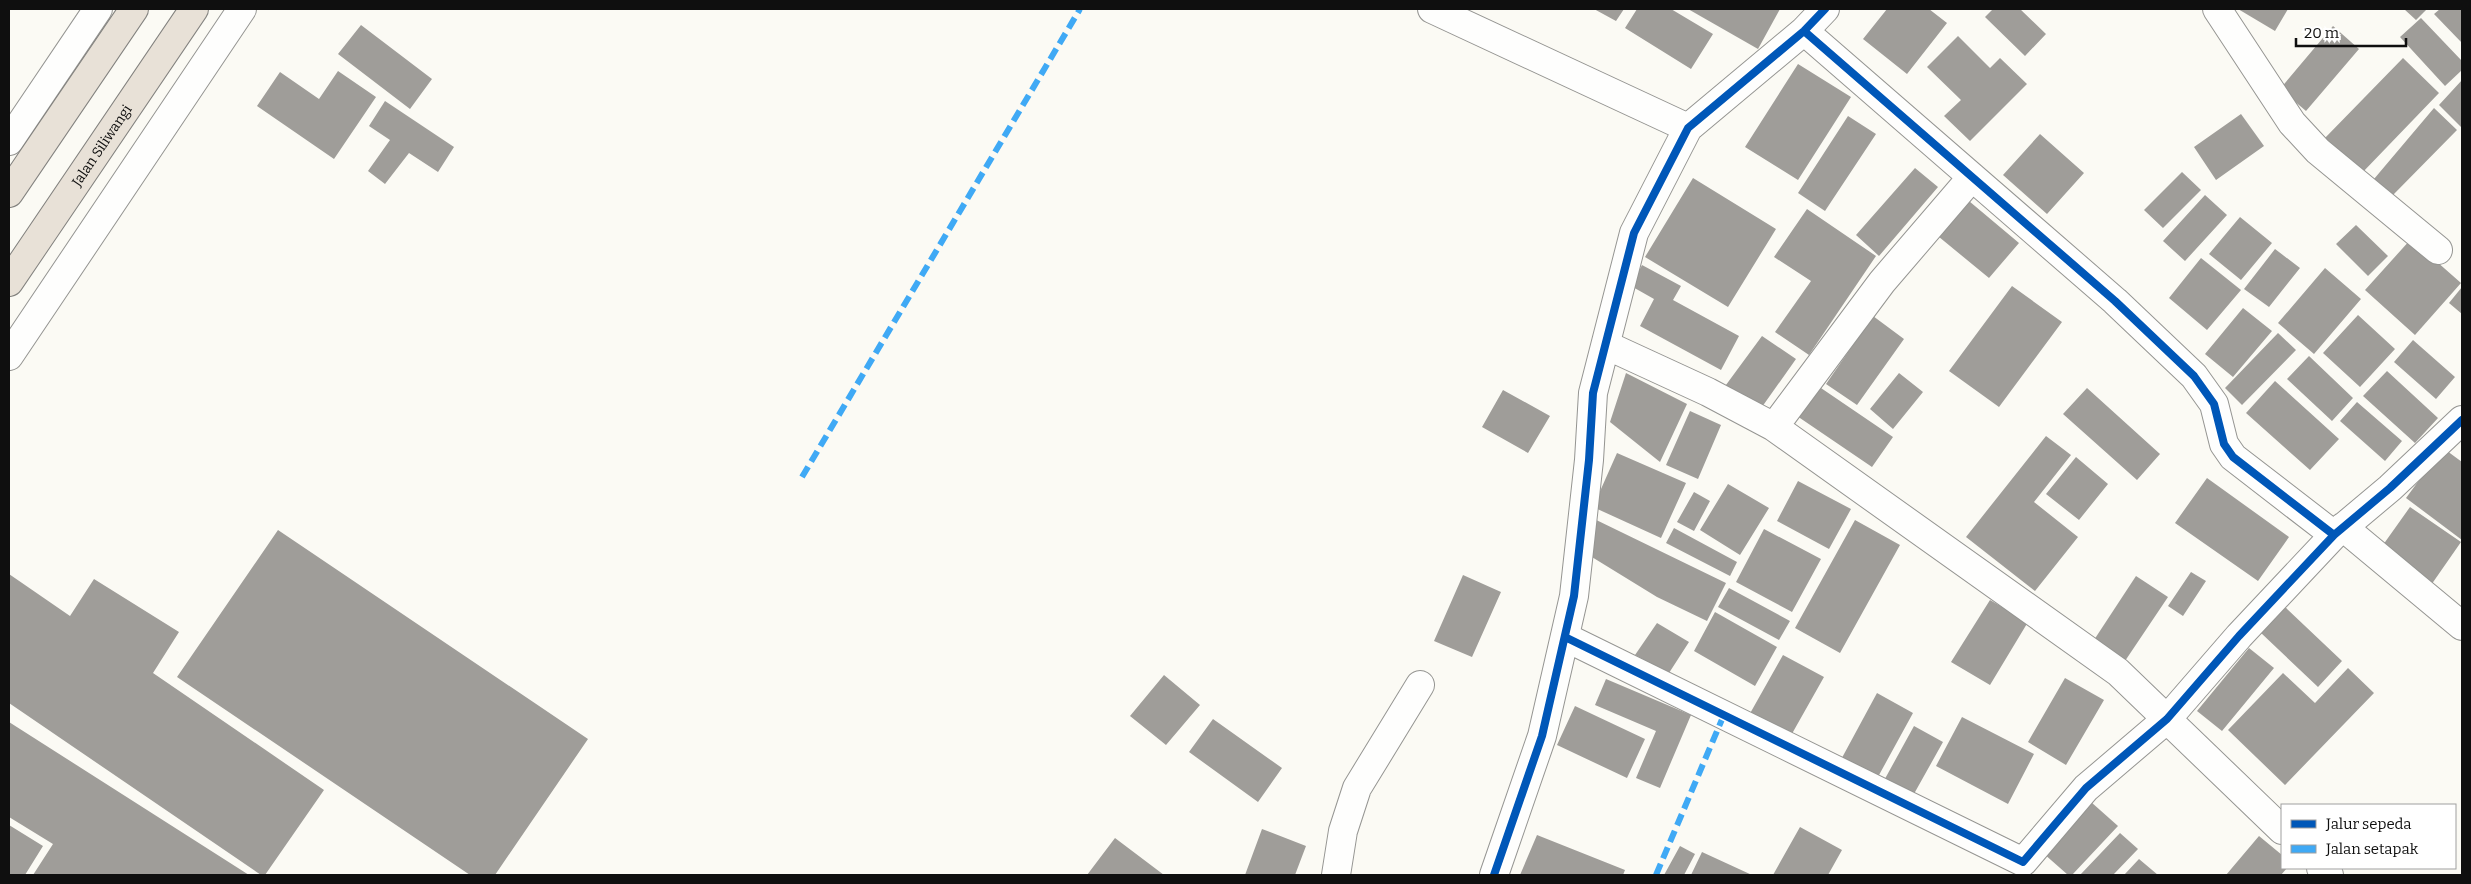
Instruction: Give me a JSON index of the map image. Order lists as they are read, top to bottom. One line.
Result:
{"streets":{"highway":["Jalan Siliwangi"]},"legend":["Jalur sepeda","Jalan setapak"],"scale_bar":"20 m"}
